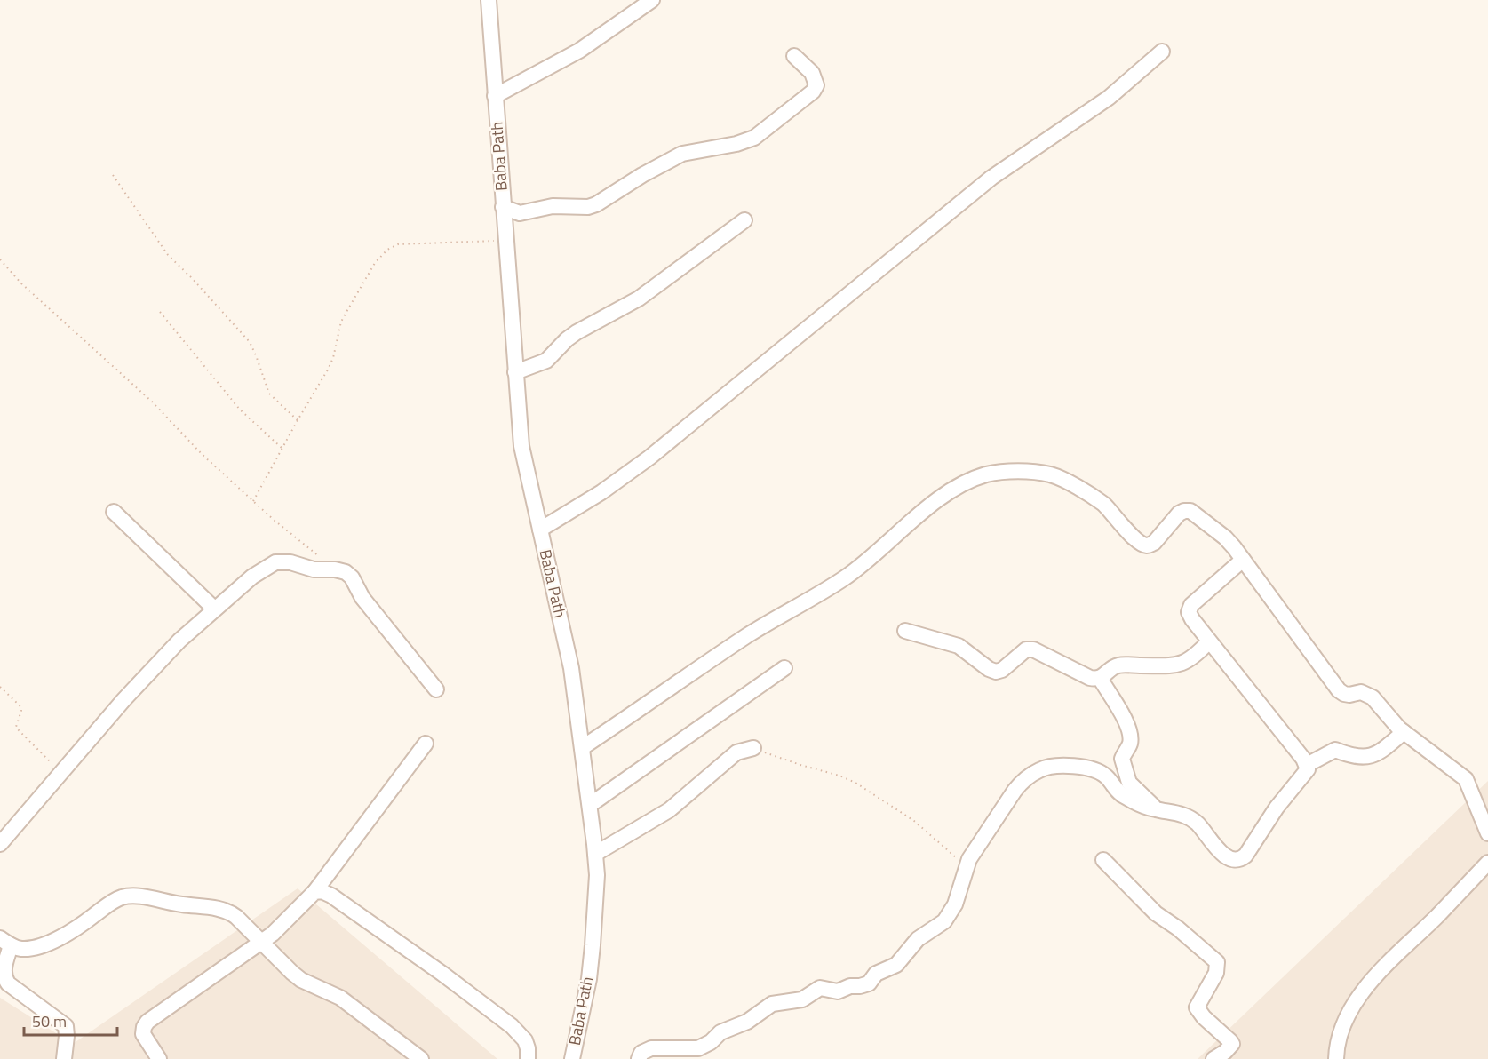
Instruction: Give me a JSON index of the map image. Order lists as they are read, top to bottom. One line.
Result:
{"streets":{"street":["Baba Path"]},"scale_bar":"50 m"}
